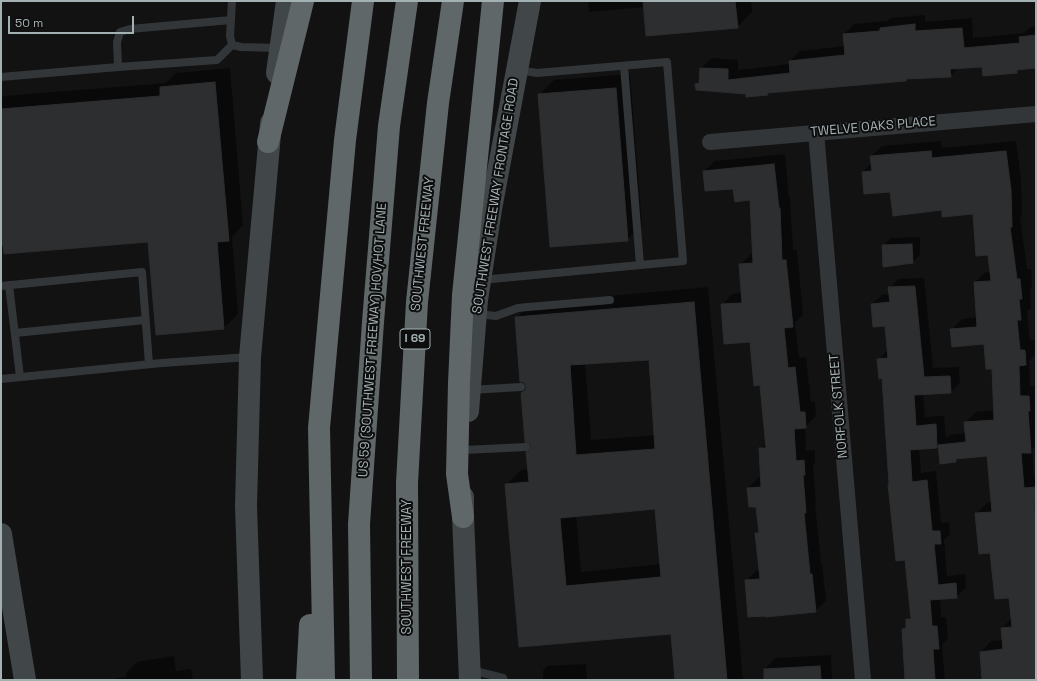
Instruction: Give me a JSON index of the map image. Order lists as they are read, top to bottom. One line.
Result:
{"streets":{"highway":["SOUTHWEST FREEWAY","I 69","US 59 (SOUTHWEST FREEWAY) HOV/HOT LANE"],"main road":["SOUTHWEST FREEWAY FRONTAGE ROAD"],"street":["TWELVE OAKS PLACE","NORFOLK STREET"]},"crossings":[["TWELVE OAKS PLACE","NORFOLK STREET"]],"scale_bar":"50 m"}
